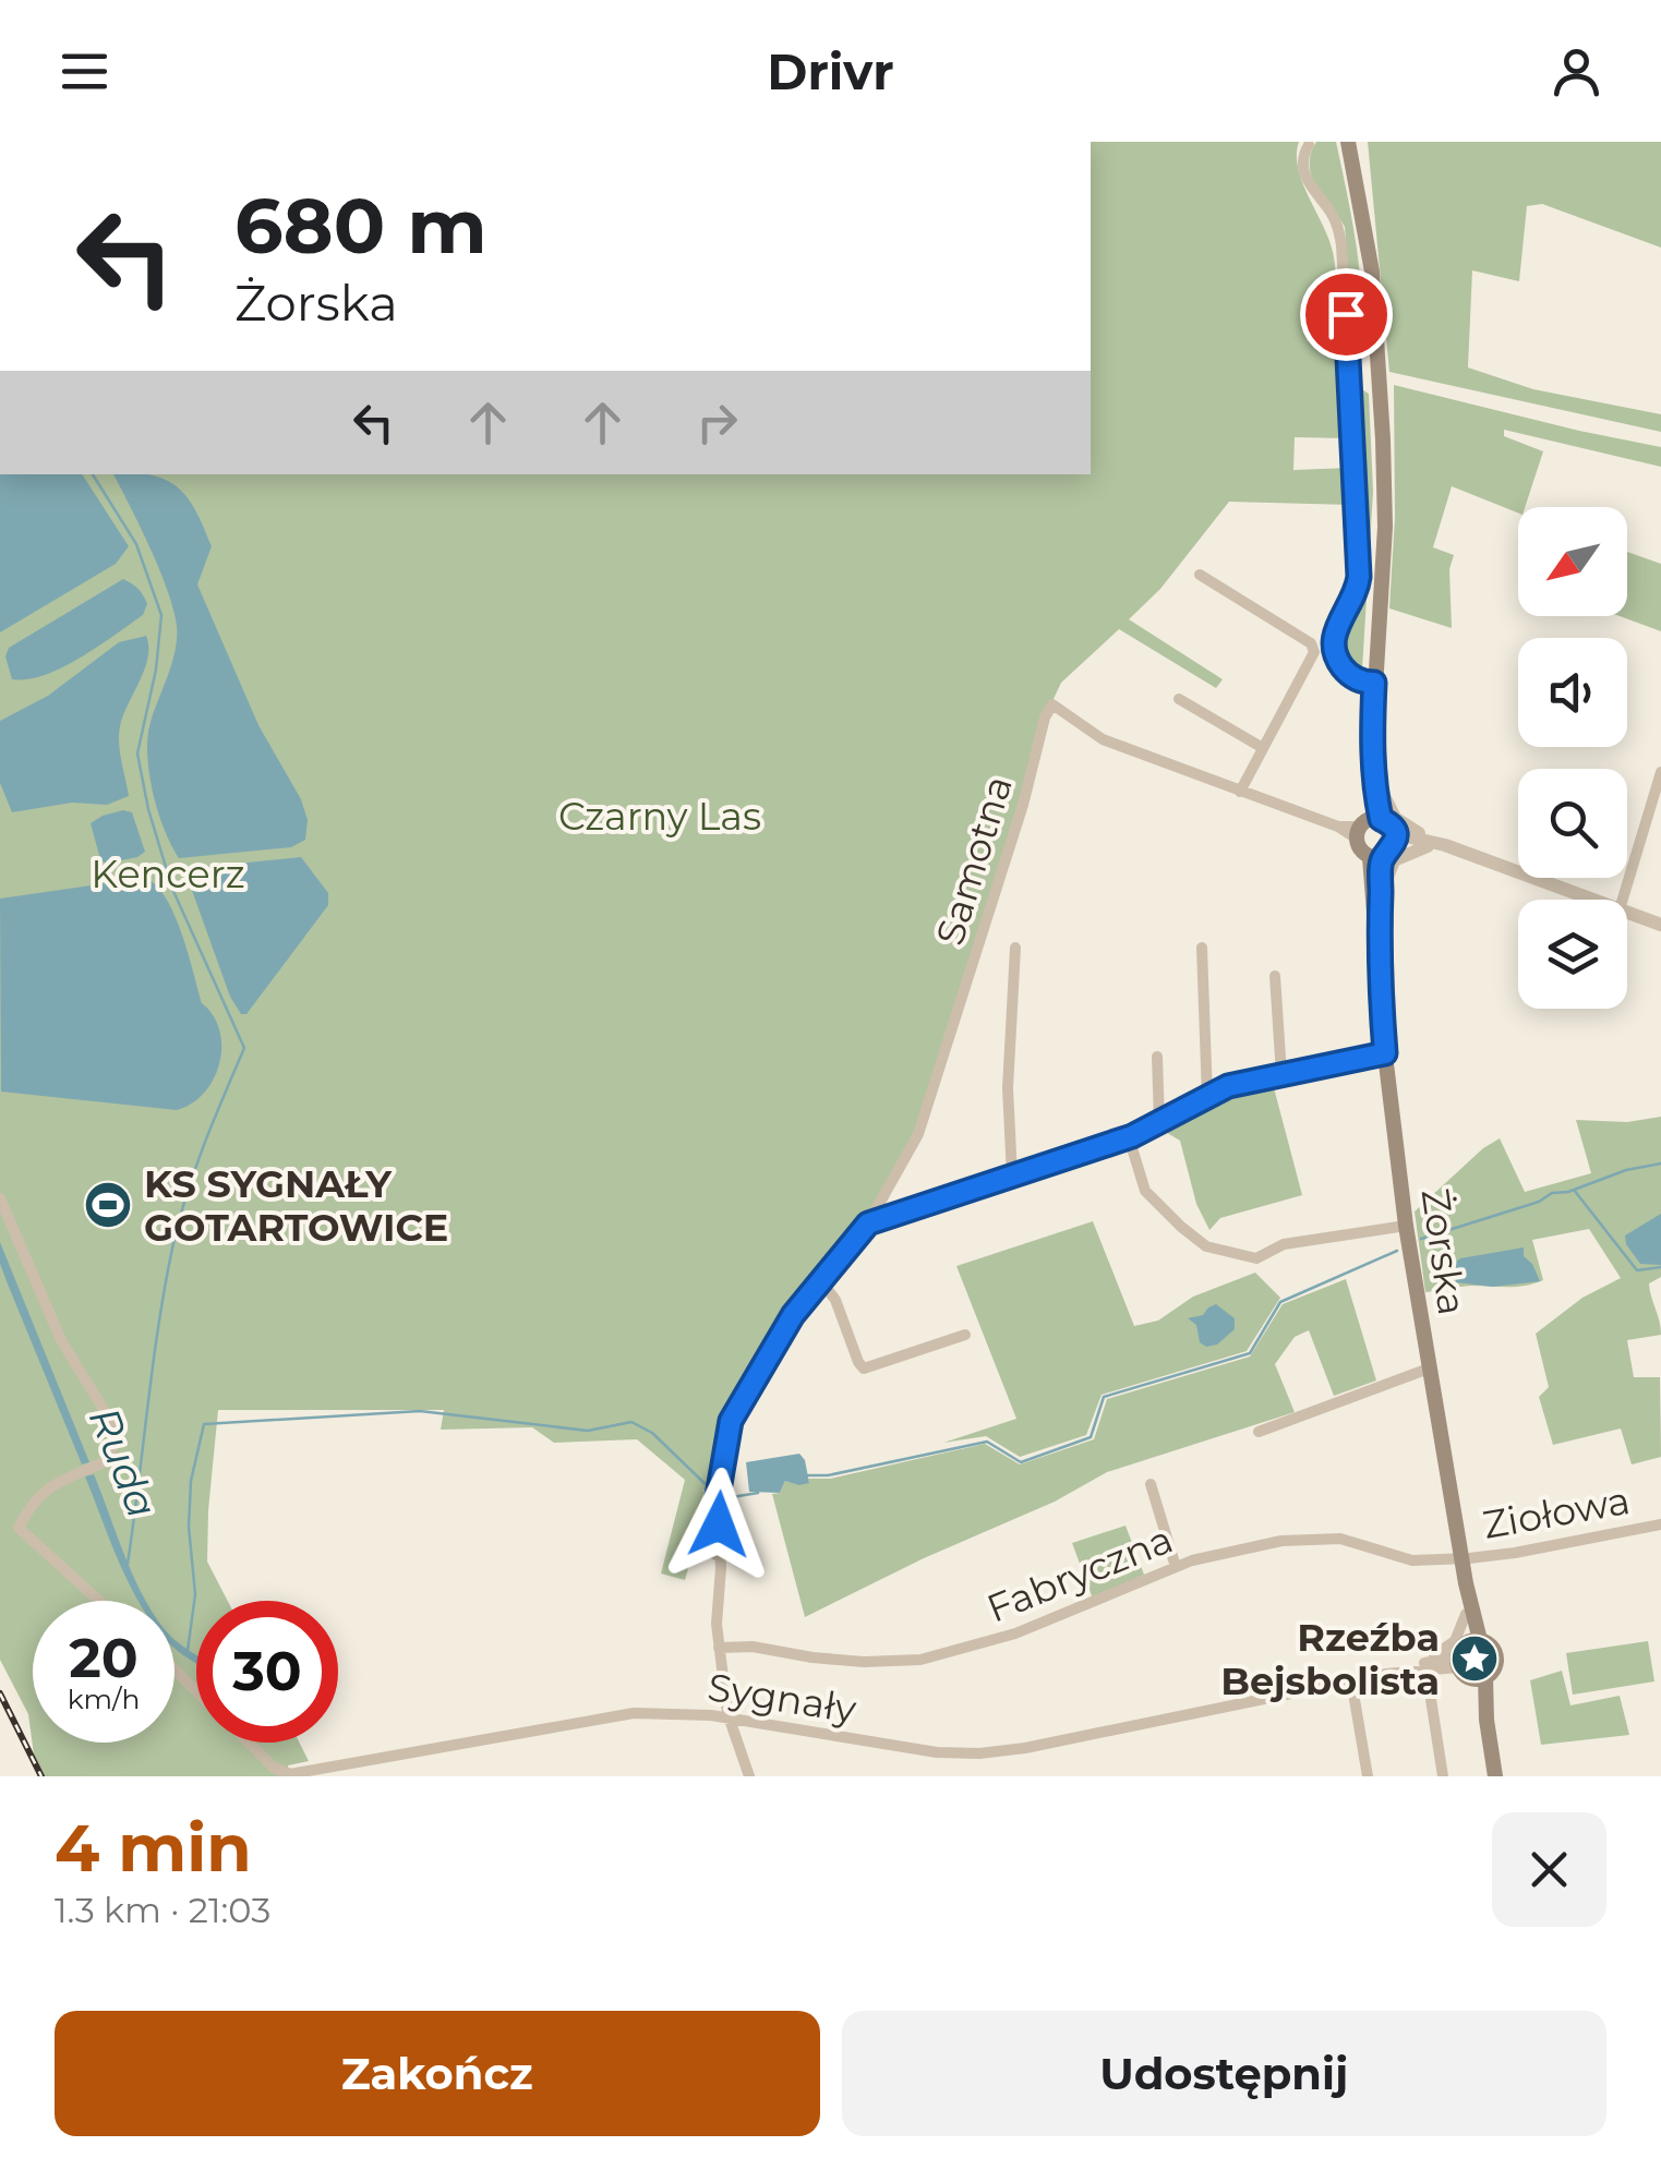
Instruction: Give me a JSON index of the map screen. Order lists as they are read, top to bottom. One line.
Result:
{"streets":{"main road":["Żorska"],"street":["Samotna","Ziołowa","Fabryczna","Sygnały"]},"crossings":[["Żorska","Ziołowa"],["Żorska","Fabryczna"],["Żorska","Sygnały"],["Ziołowa","Fabryczna"]],"water":["Ruda"],"parks":["Czarny Las","Kencerz"],"places":{"sports":["KS SYGNAŁY GOTARTOWICE"],"place":["Rzeźba Bejsbolista"]},"north":"bottom left","page":{"header":"Drivr","turn":["680 m","Żorska"],"speed":"20 km/h","limit":"30","heading":["4 min","1.3 km · 21:03"],"buttons":["Zakończ","Udostępnij"]}}
